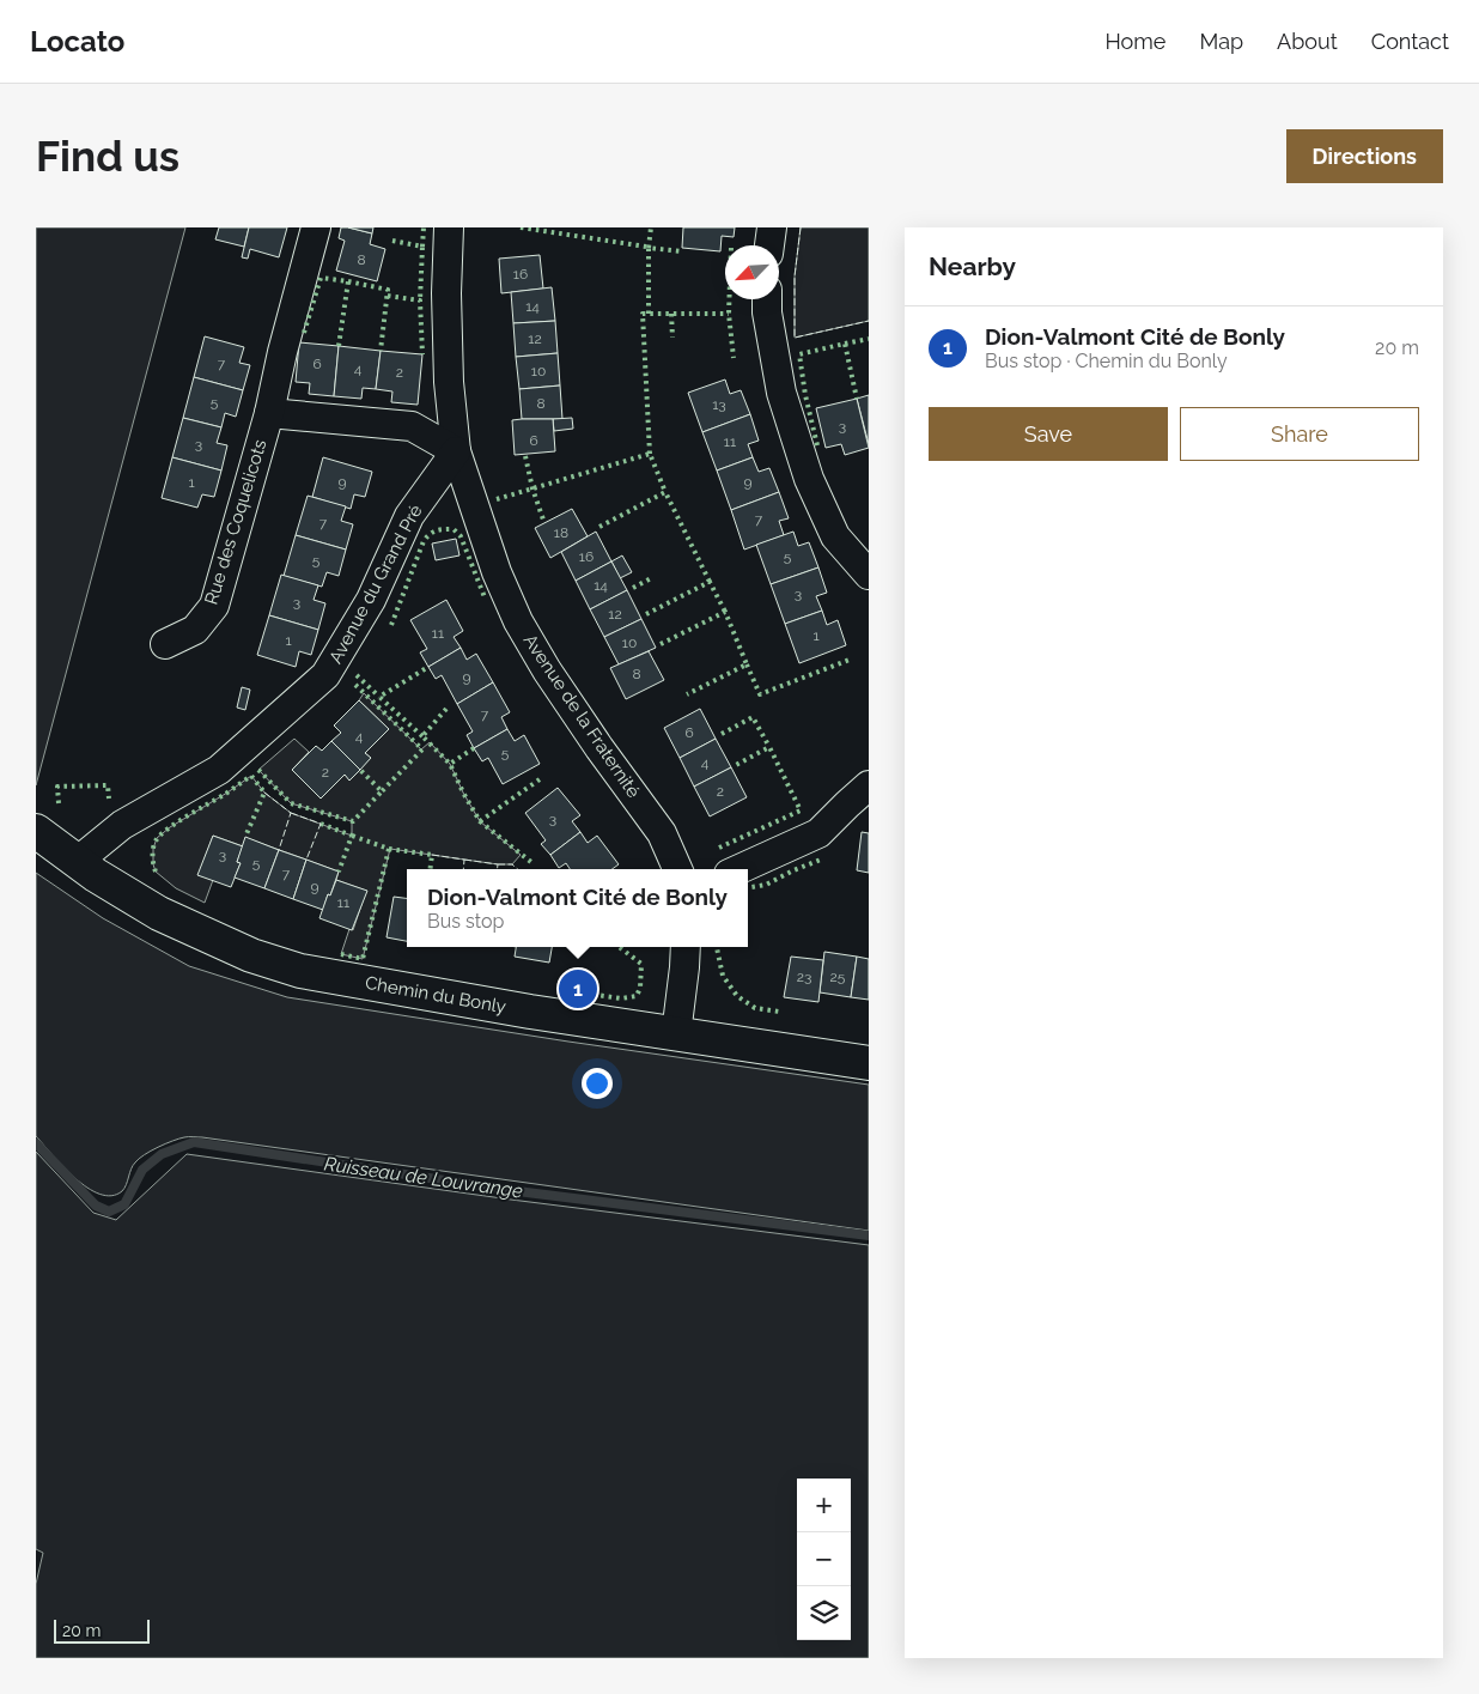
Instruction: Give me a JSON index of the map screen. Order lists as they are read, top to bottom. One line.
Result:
{"streets":{"street":["Rue des Coquelicots","Avenue du Grand Pré","Avenue de la Fraternité","Chemin du Bonly"]},"crossings":[["Avenue du Grand Pré","Avenue de la Fraternité"],["Avenue du Grand Pré","Chemin du Bonly"]],"water":["Ruisseau de Louvrange"],"house_numbers":["8","16","14","12","7","6","4","10","2","5","8","13","3","6","11","3","1","9","9","7","7","18","16","5","5","14","3","3","12","11","1","1","10","8","9","7","6","4","5","4","2","2","3","3","5","7","9","11","23","25"],"scale_bar":"20 m","north":"bottom left","page":{"header":"Locato","nav":["Home","Map","About","Contact"],"buttons":["Directions",["Save","Share"]],"title":"Find us","heading":"Nearby","list":[{"mark":"1","name":"Dion-Valmont Cité de Bonly","note":"Bus stop · Chemin du Bonly","value":"20 m"}],"popup":["Dion-Valmont Cité de Bonly","Bus stop"],"pins":"1","map_buttons":["+","−"],"scale":"20 m"}}
